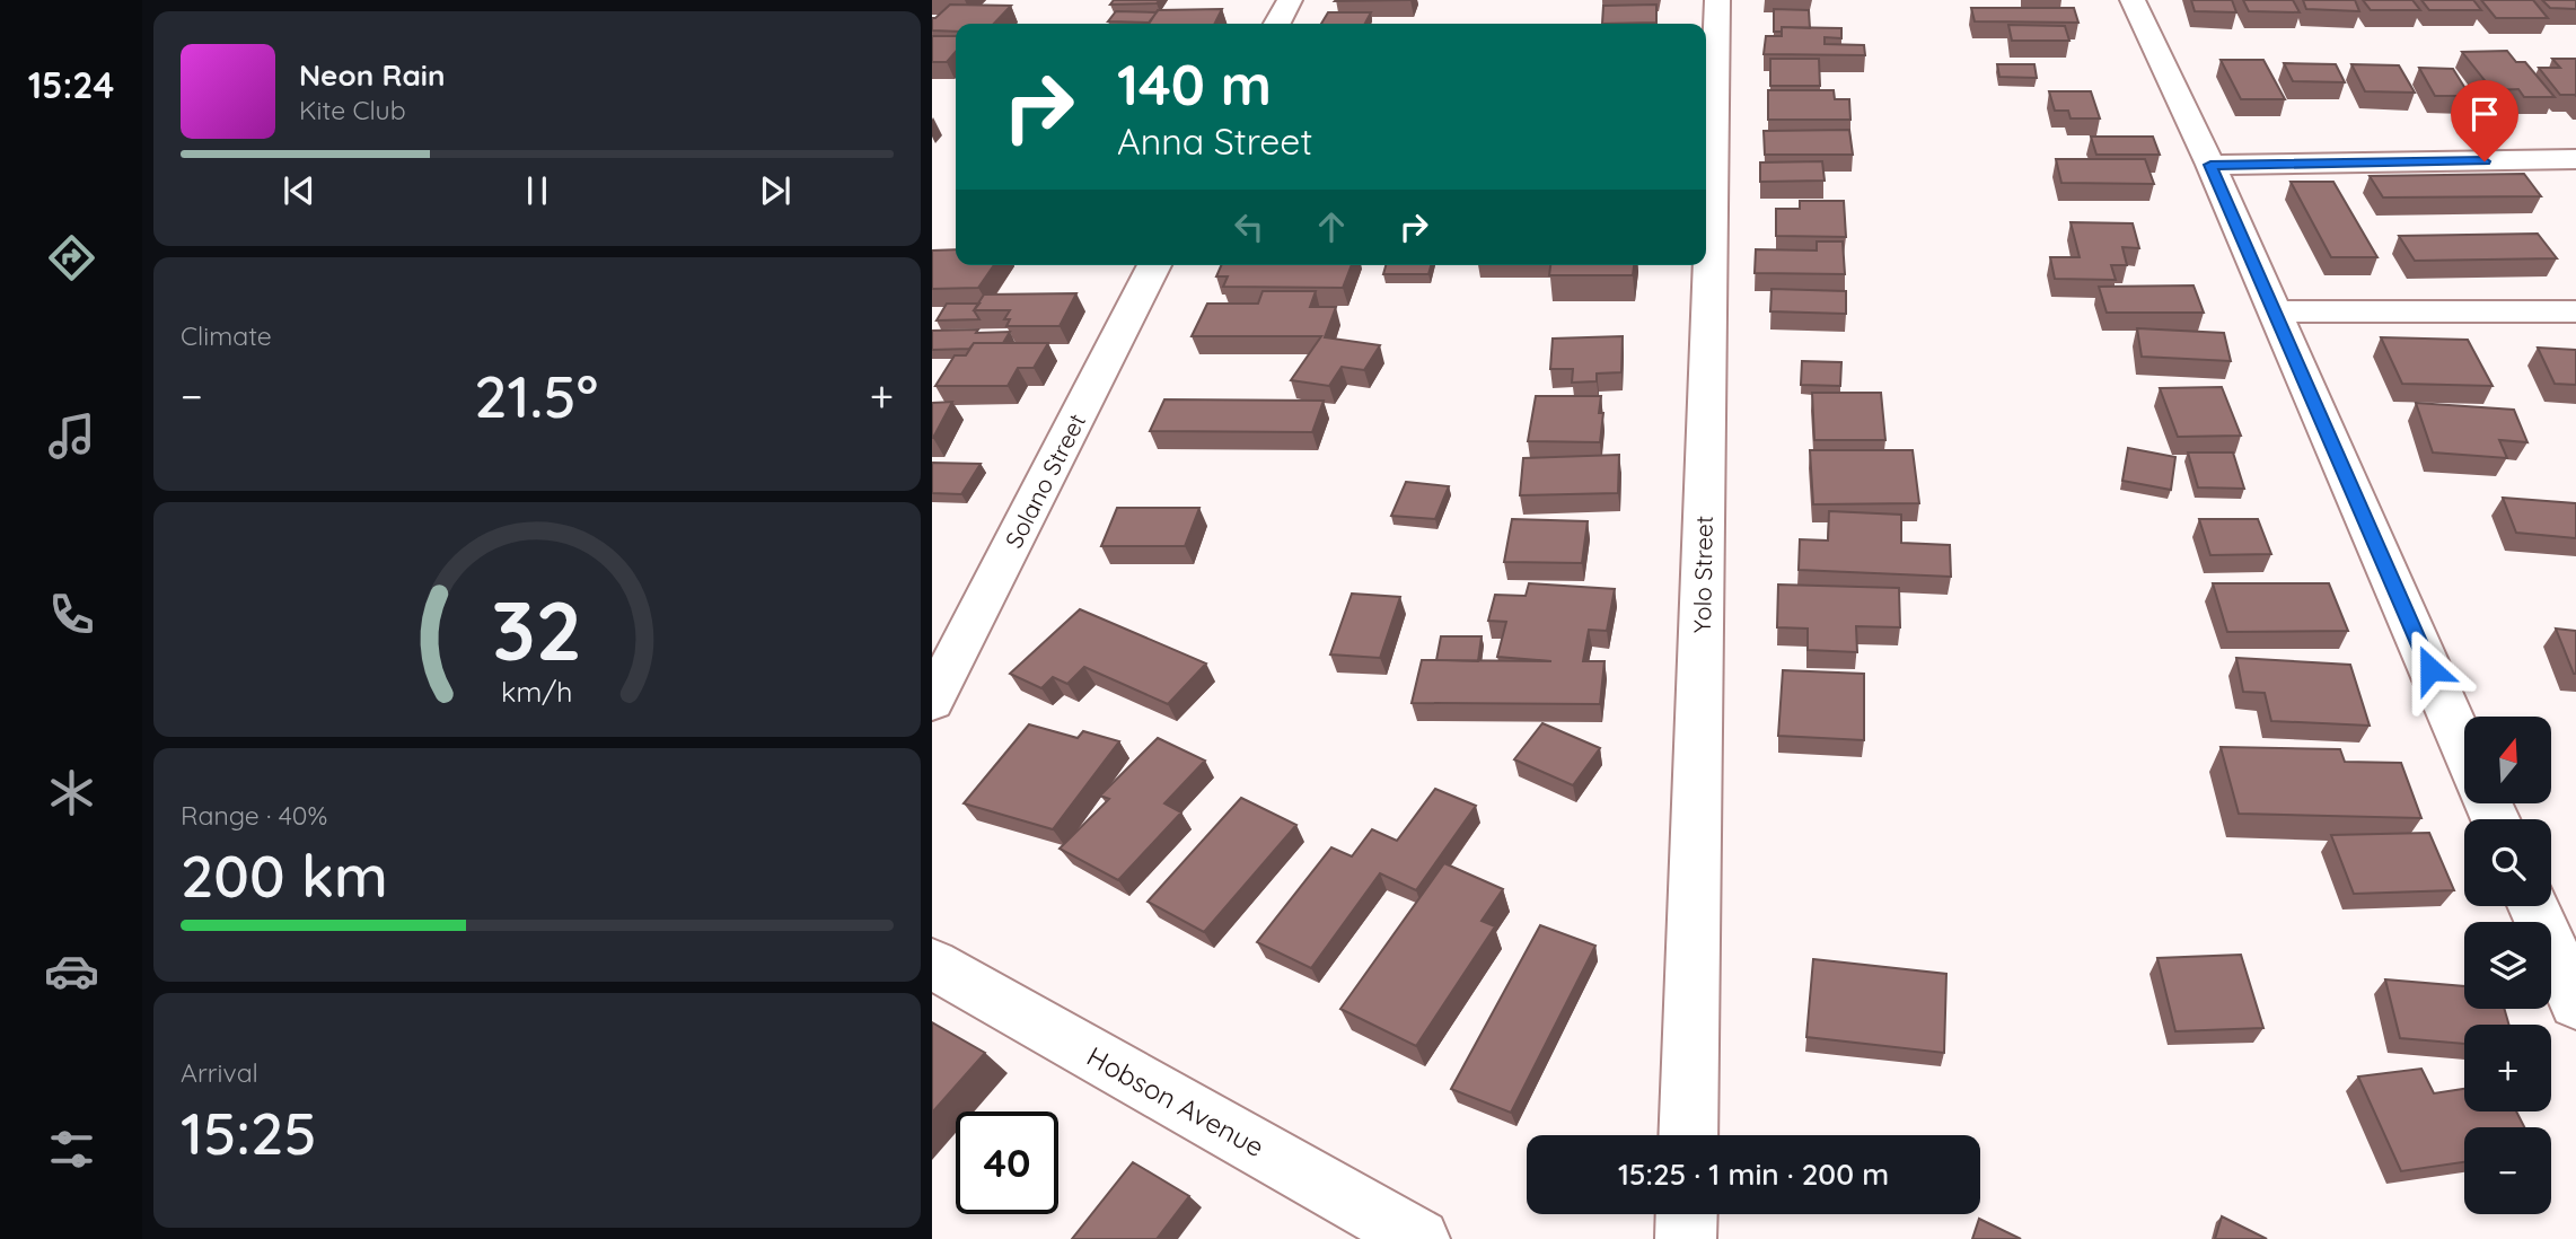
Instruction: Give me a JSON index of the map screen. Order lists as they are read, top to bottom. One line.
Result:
{"streets":{"street":["Solano Street","Yolo Street","Hobson Avenue"]},"north":"top","page":{"tabs":"15:24","turn":["140 m","Anna Street"],"song":["Neon Rain","Kite Club"],"tile":["Climate",["Range · 40%","200 km"],["Arrival","15:25"]],"heat":["−","21.5°","+"],"map_buttons":["+","−"],"limit":"40","trip":"15:25 · 1 min · 200 m","gauge":["32","km/h"]}}
